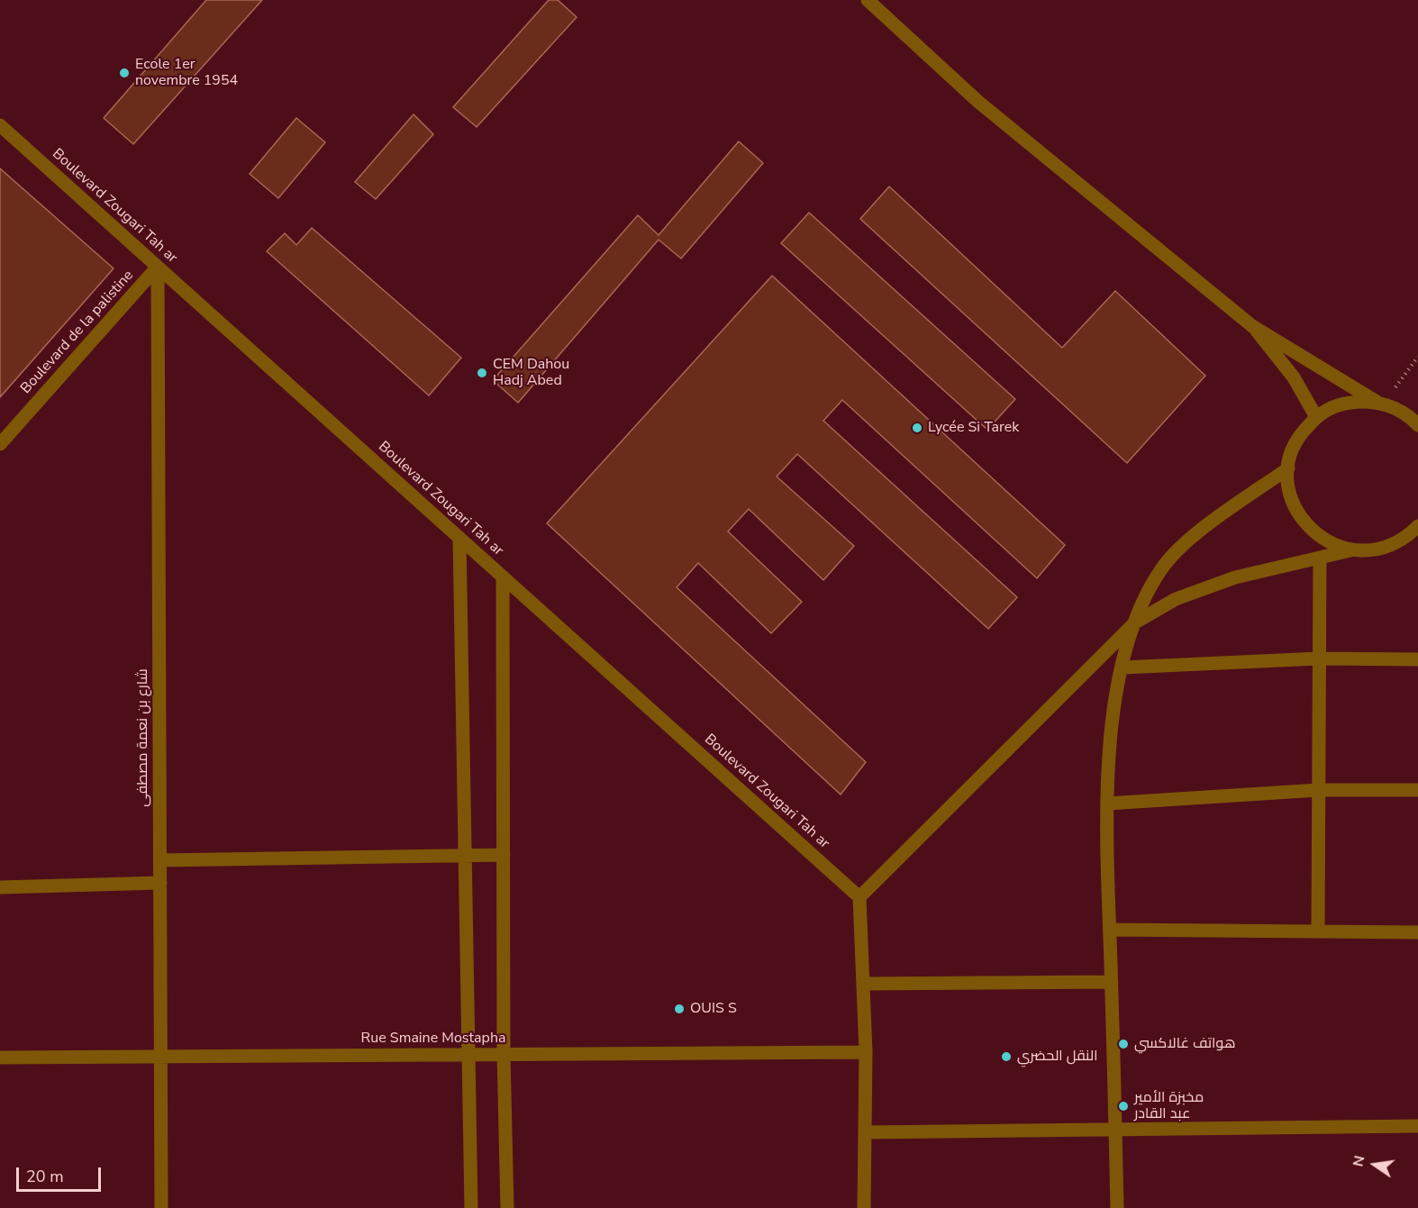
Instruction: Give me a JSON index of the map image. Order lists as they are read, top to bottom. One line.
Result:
{"streets":{"street":["Boulevard Zougari Tah ar","Boulevard de la palistine","شارع بن نعمة مصطفى","Rue Smaine Mostapha"]},"crossings":[["Boulevard Zougari Tah ar","Boulevard de la palistine"],["Boulevard Zougari Tah ar","شارع بن نعمة مصطفى"],["Boulevard de la palistine","شارع بن نعمة مصطفى"],["شارع بن نعمة مصطفى","Rue Smaine Mostapha"]],"places":["Ecole 1er novembre 1954","CEM Dahou Hadj Abed","Lycée Si Tarek","OUIS S","هواتف غالاكسي","النقل الحضري","مخبزة الأمير عبد القادر"],"scale_bar":"20 m","north":"left"}
